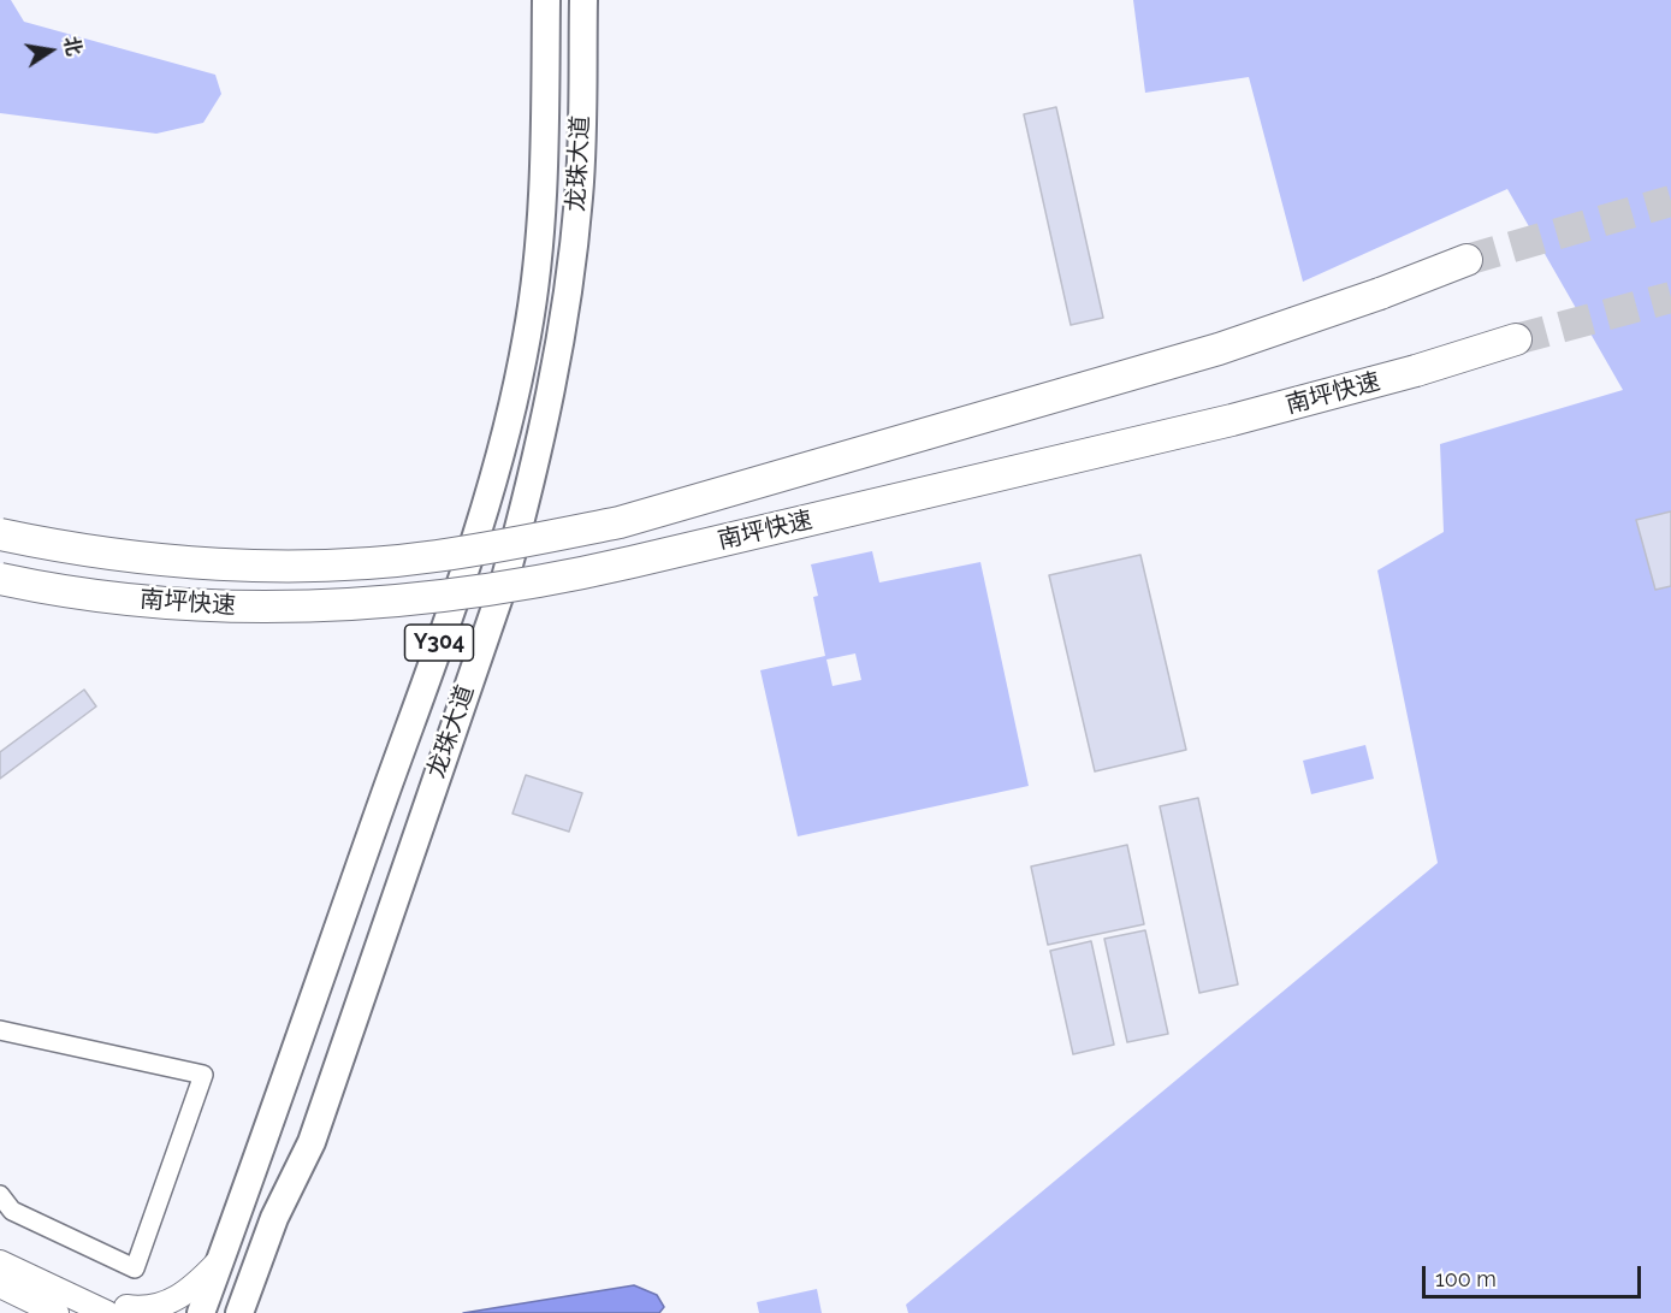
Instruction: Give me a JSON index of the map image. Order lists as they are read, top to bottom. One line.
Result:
{"streets":{"highway":["南坪快速"],"main road":["龙珠大道","Y304"]},"scale_bar":"100 m","north":"right"}
